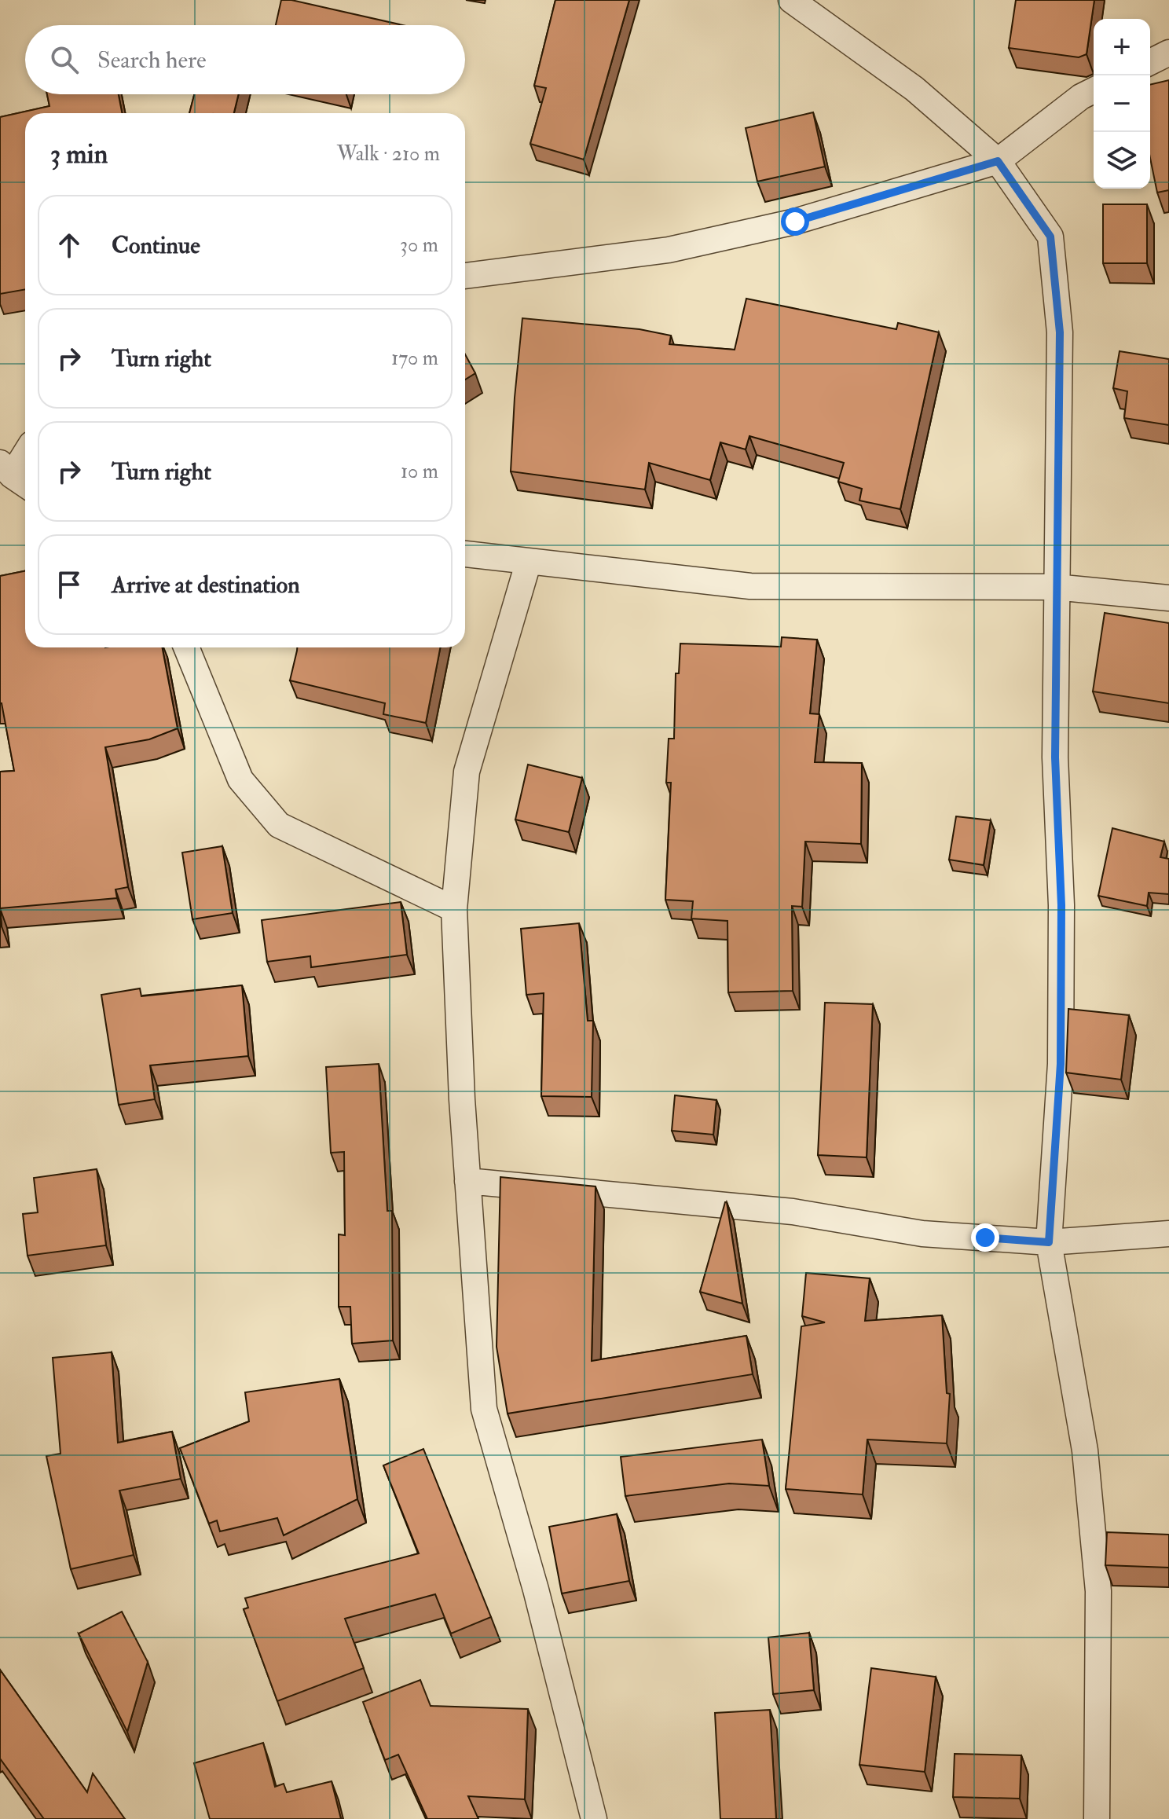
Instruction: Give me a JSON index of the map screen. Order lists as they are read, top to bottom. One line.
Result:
{"page":{"map_buttons":["+","−"],"search":"Search here","heading":["3 min","Walk · 210 m"],"list":[["Continue","30 m"],["Turn right","170 m"],["Turn right","10 m"],"Arrive at destination"]}}
